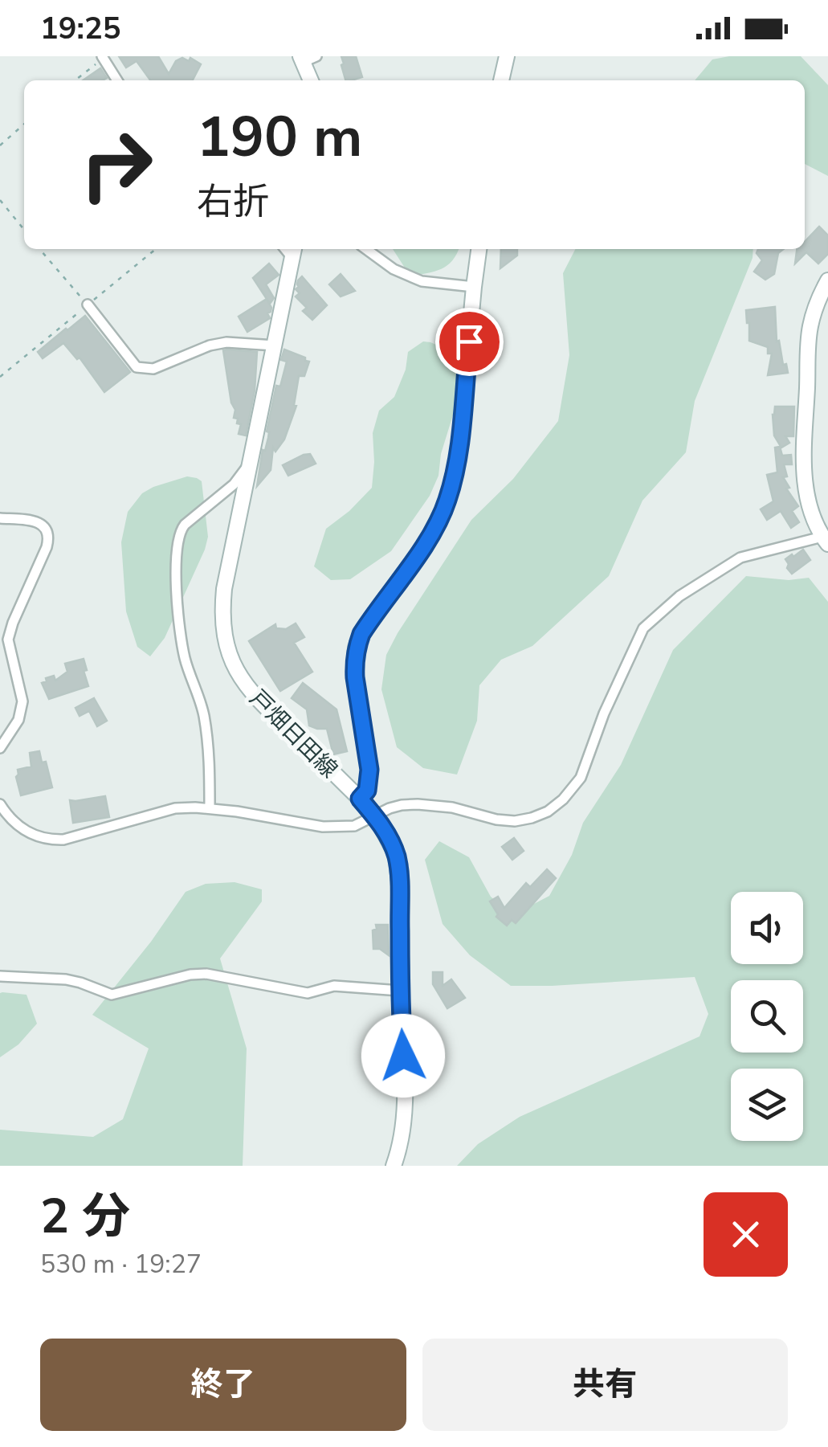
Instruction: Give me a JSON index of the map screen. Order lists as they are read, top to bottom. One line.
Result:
{"streets":{"main road":["戸畑日田線"]},"page":{"status":"19:25","turn":["190 m","右折"],"heading":["2 分","530 m · 19:27"],"buttons":["終了","共有"]}}
